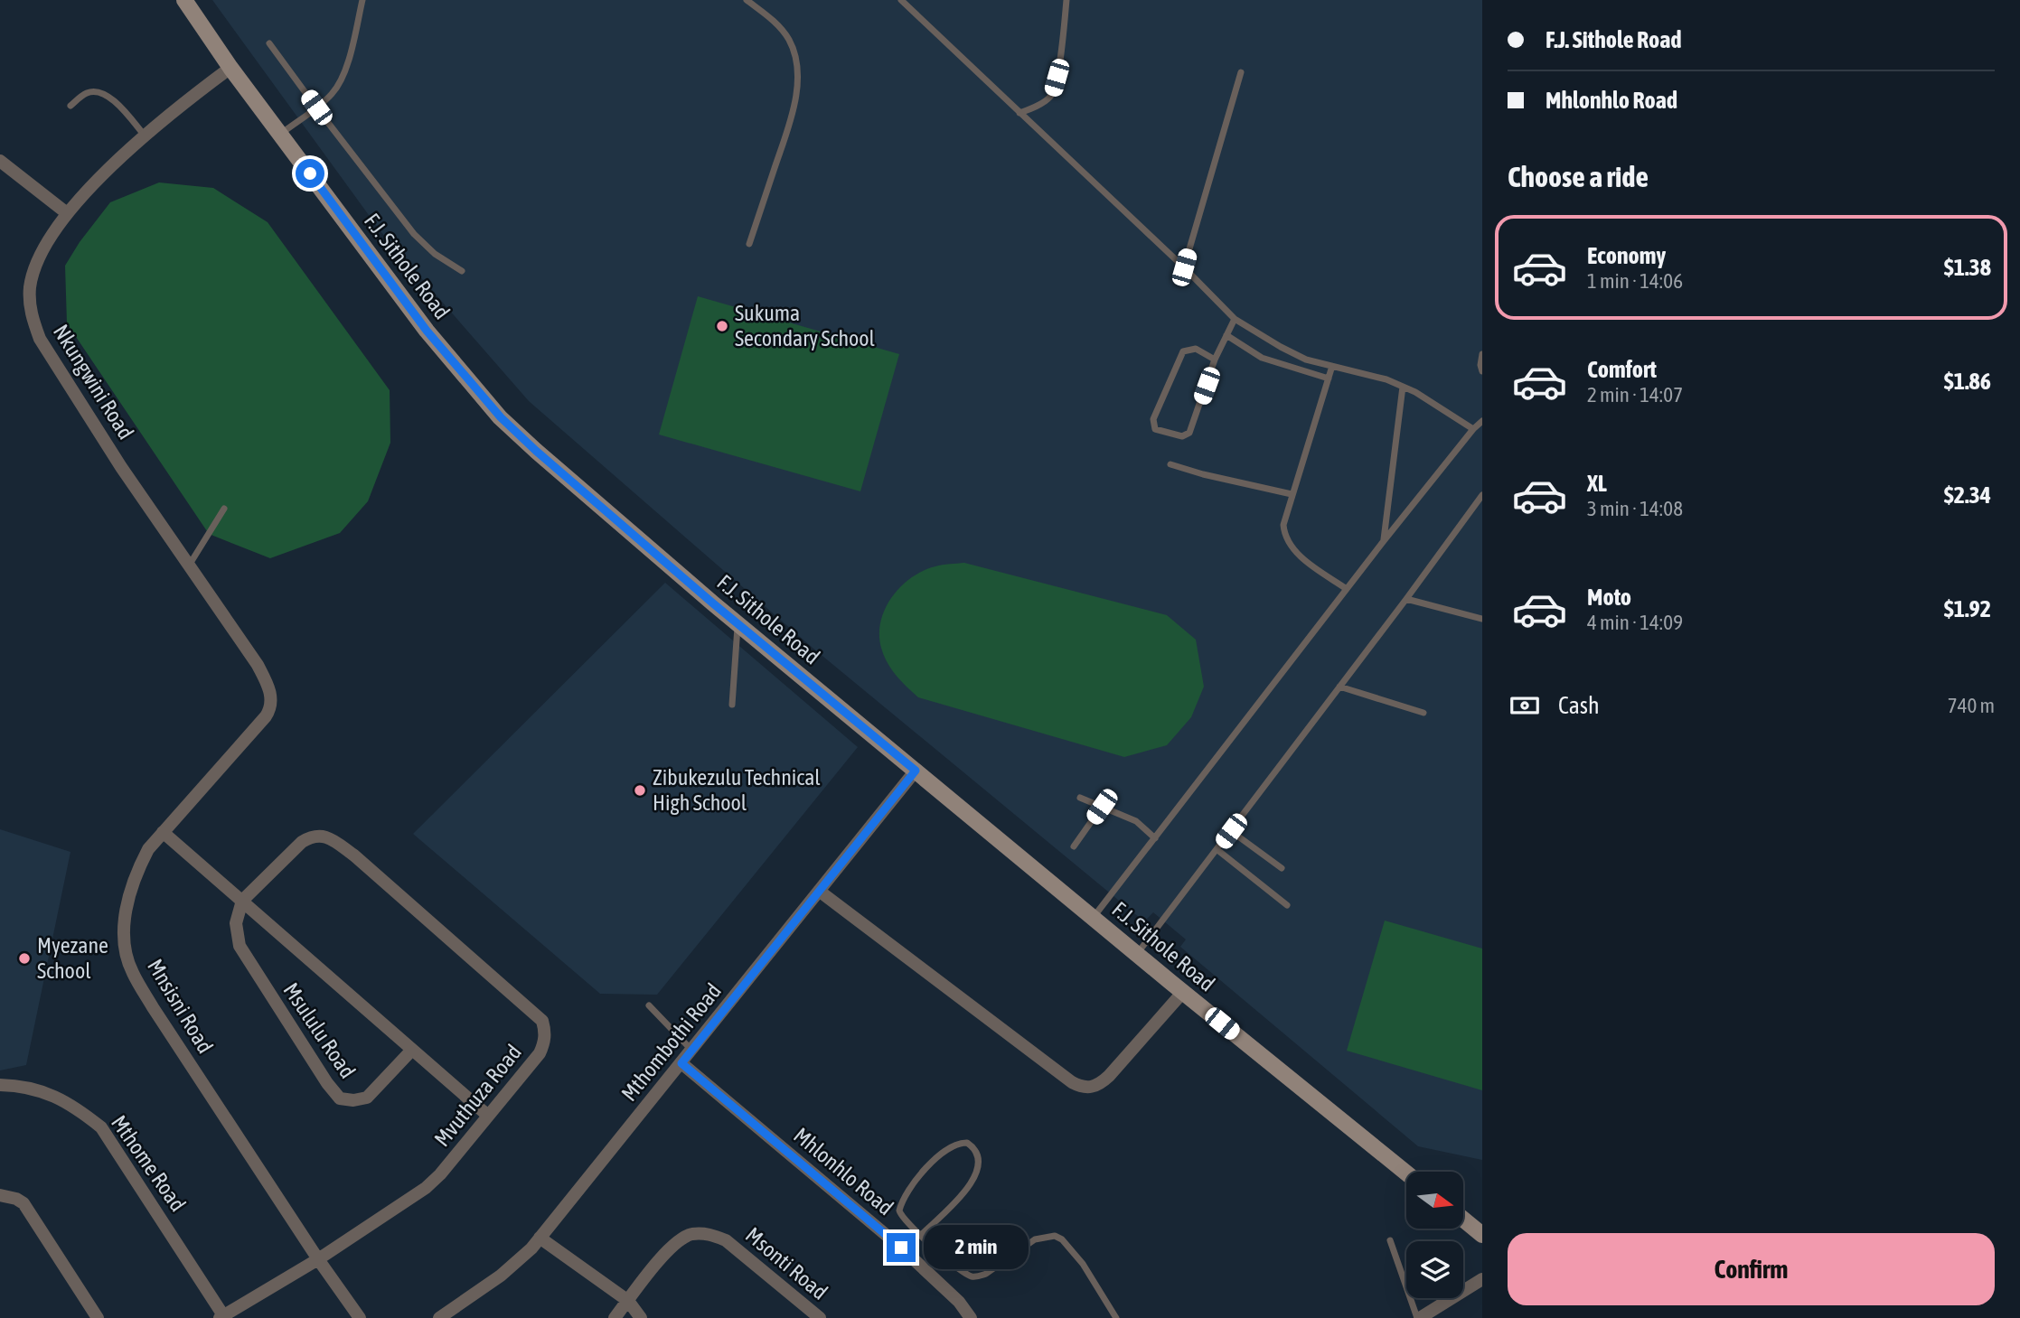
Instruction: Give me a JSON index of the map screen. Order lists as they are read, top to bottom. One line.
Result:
{"streets":{"street":["F.J. Sithole Road","Nkungwini Road","Mnsisni Road","Msululu Road","Mthombothi Road","Mvuthuza Road","Mthome Road","Mhlonhlo Road","Msonti Road"]},"crossings":[["F.J. Sithole Road","Nkungwini Road"],["F.J. Sithole Road","Mthombothi Road"],["Nkungwini Road","Mnsisni Road"],["Mnsisni Road","Msululu Road"],["Mnsisni Road","Mvuthuza Road"],["Msululu Road","Mvuthuza Road"],["Mthombothi Road","Mhlonhlo Road"],["Mvuthuza Road","Mthome Road"]],"places":["Sukuma Secondary School","Zibukezulu Technical High School","Myezane School"],"north":"right","page":{"banner":["F.J. Sithole Road","Mhlonhlo Road"],"heading":"Choose a ride","list":[{"name":"Economy","note":"1 min · 14:06","value":"$1.38"},{"name":"Comfort","note":"2 min · 14:07","value":"$1.86"},{"name":"XL","note":"3 min · 14:08","value":"$2.34"},{"name":"Moto","note":"4 min · 14:09","value":"$1.92"}],"pay":["Cash","740 m"],"buttons":"Confirm","bubble":"2 min"}}
